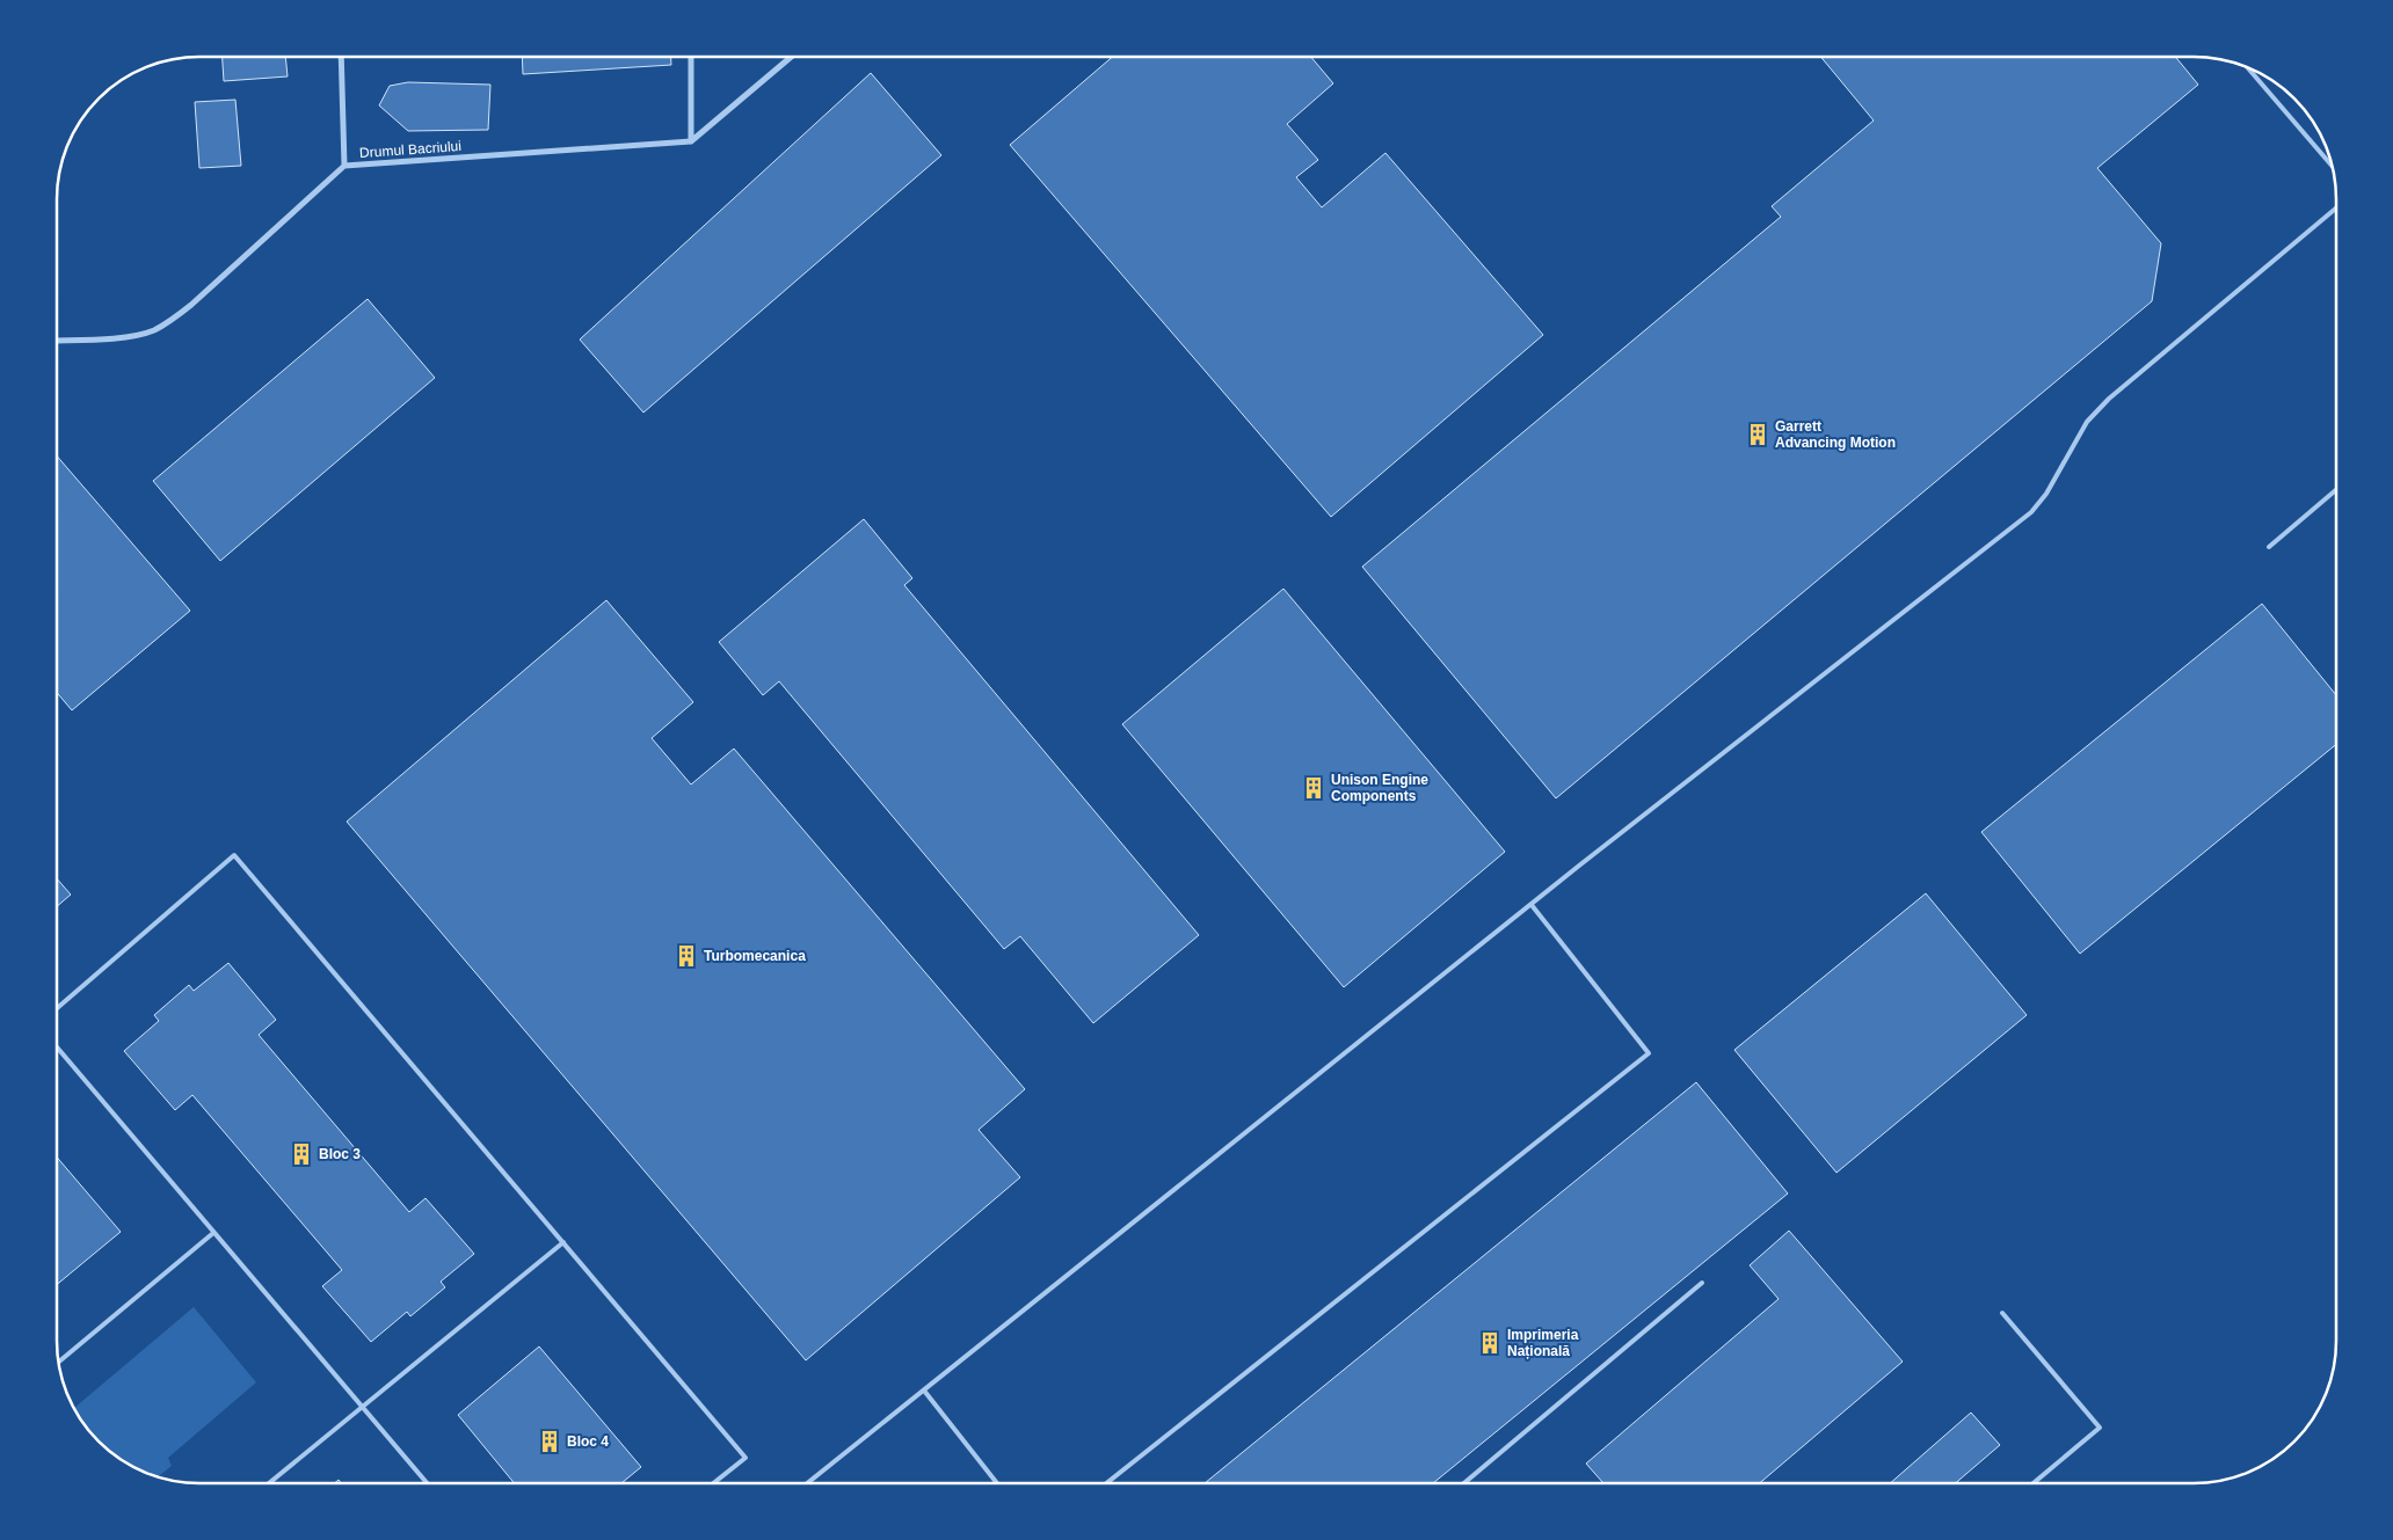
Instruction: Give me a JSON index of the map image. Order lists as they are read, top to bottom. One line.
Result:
{"streets":{"street":["Drumul Bacriului"]},"places":{"building":["Garrett Advancing Motion","Unison Engine Components","Turbomecanica","Bloc 3","Imprimeria Națională","Bloc 4"]}}
